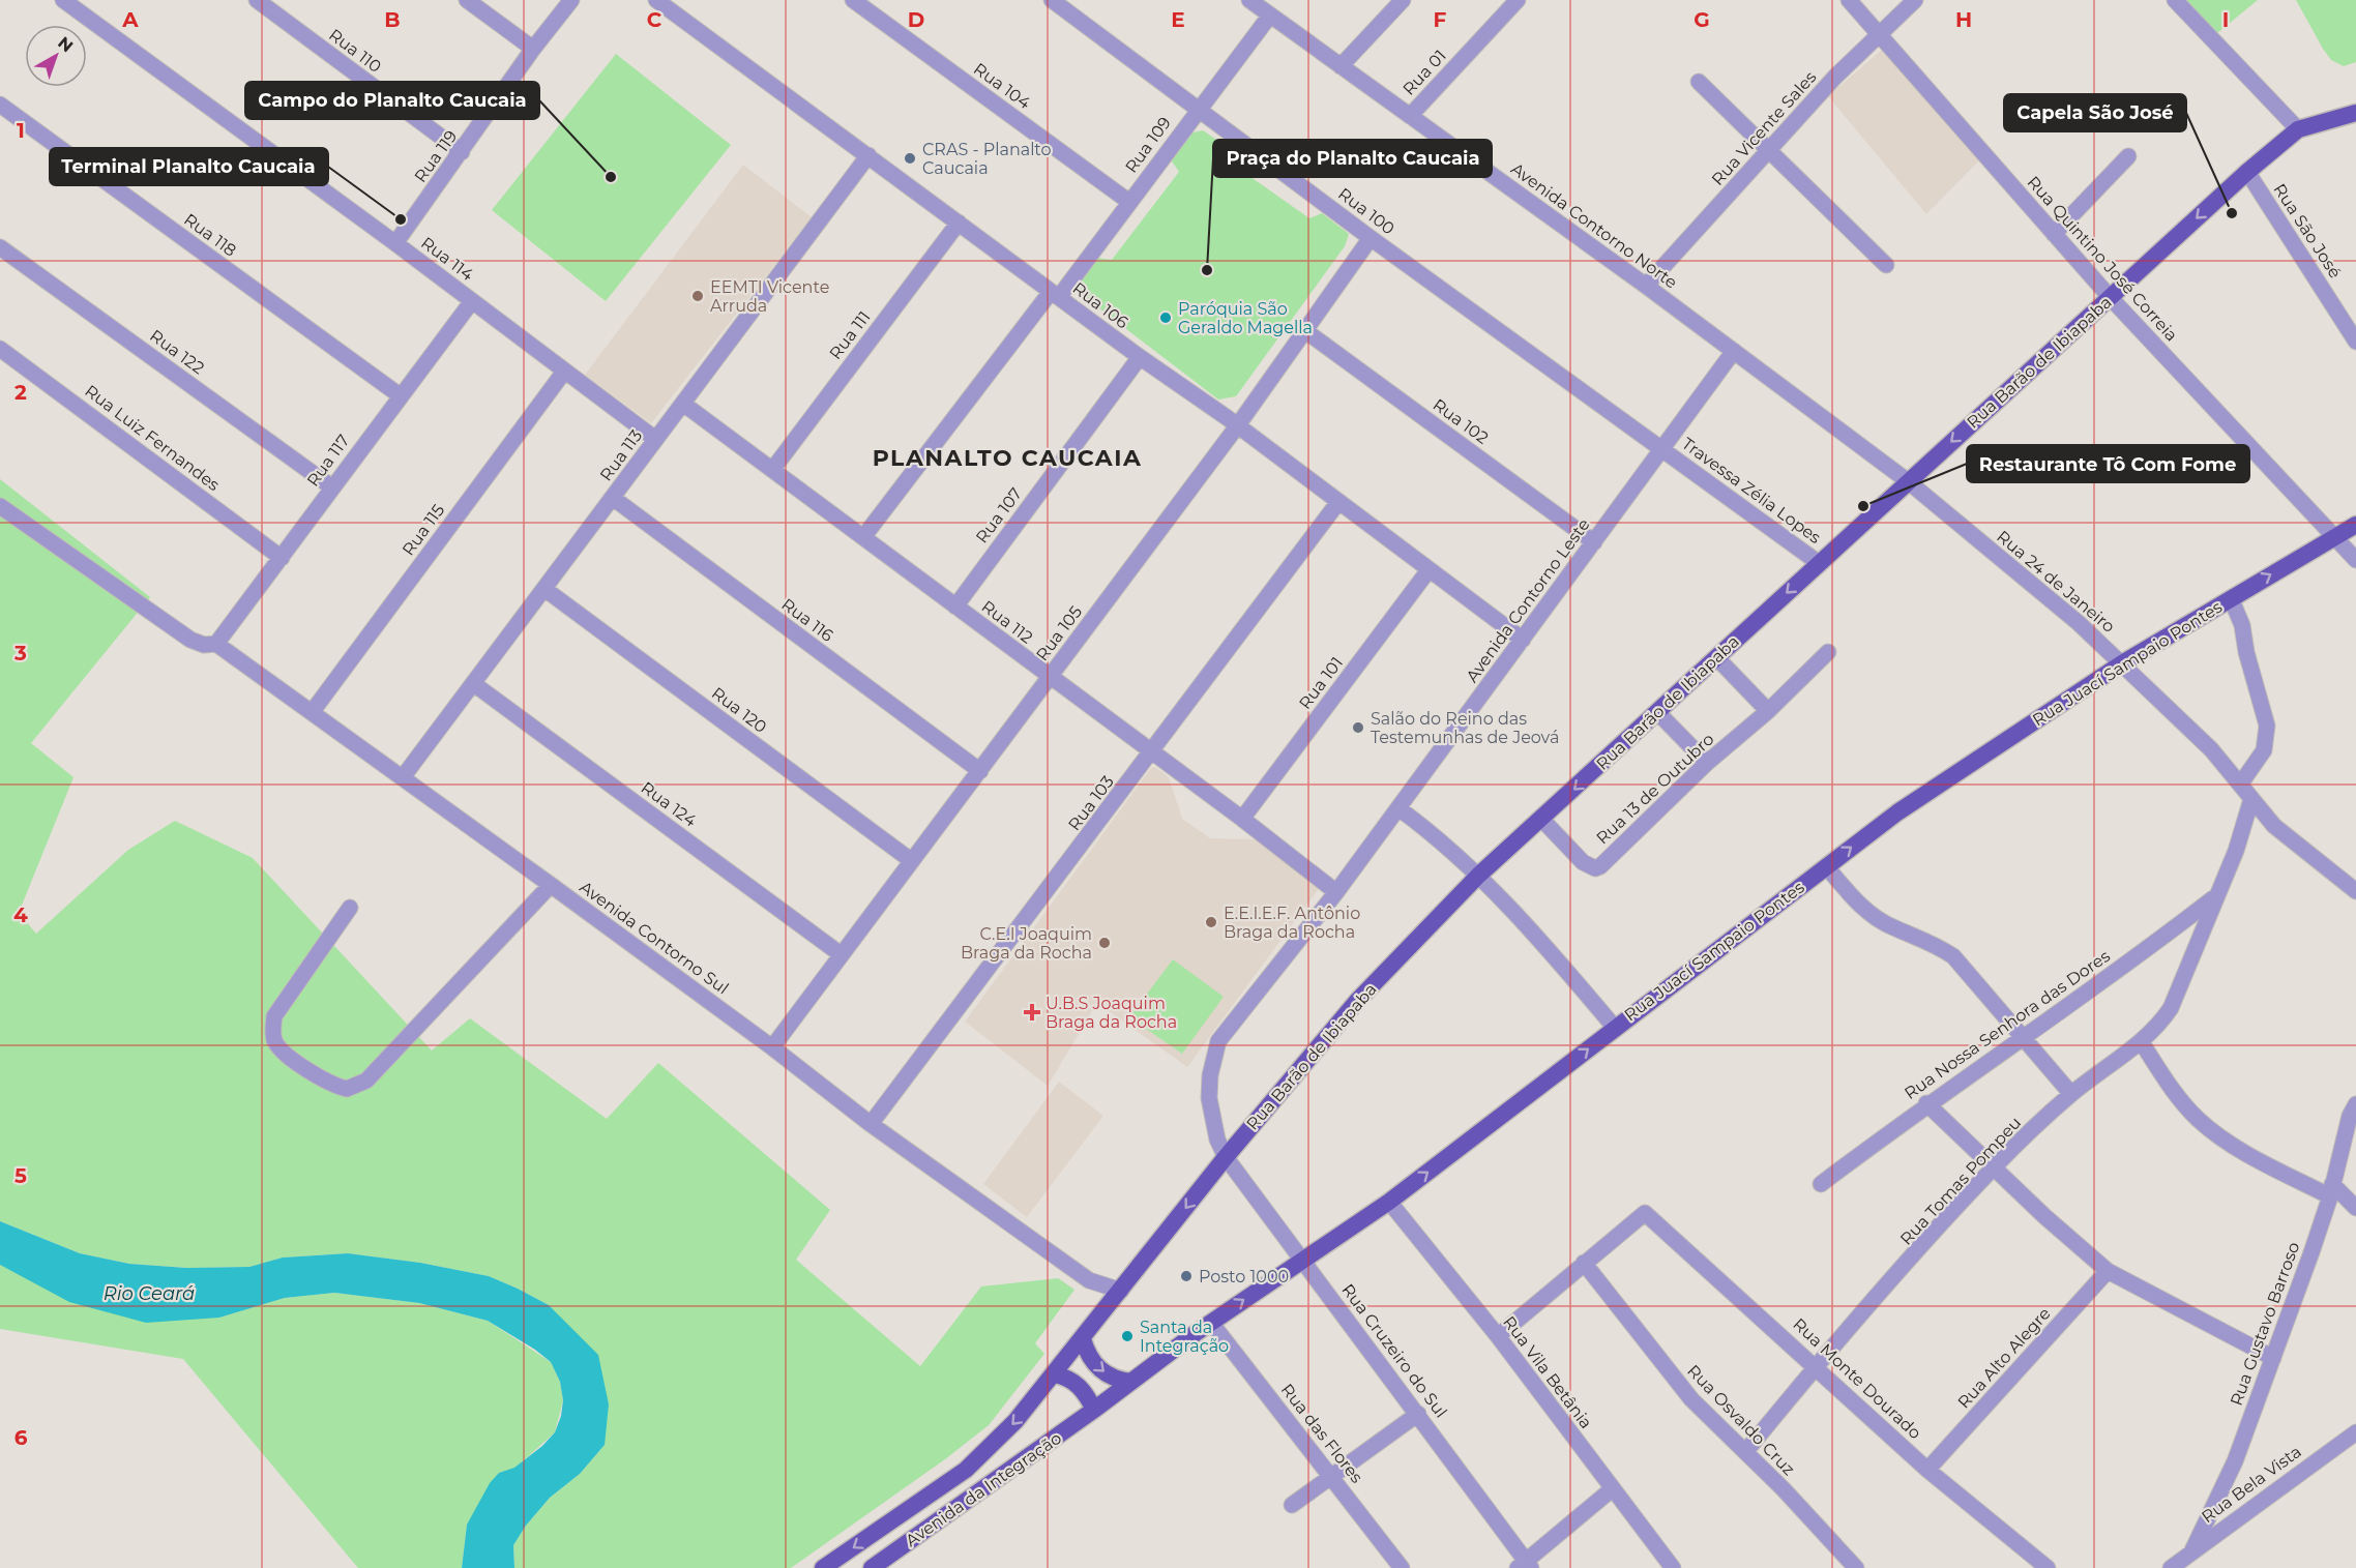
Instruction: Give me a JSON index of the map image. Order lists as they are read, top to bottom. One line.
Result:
{"streets":{"main road":["Rua Barão de Ibiapaba","Rua Juací Sampaio Pontes","Avenida da Integração"],"street":["Rua 110","Rua 01","Rua 104","Rua Vicente Sales","Rua 109","Rua 119","Rua 100","Avenida Contorno Norte","Rua São José","Rua 118","Rua 114","Rua Quintino José Correia","Rua 106","Rua 111","Rua 122","Rua 102","Rua Luiz Fernandes","Rua 113","Rua 117","Travessa Zélia Lopes","Rua 107","Rua 115","Rua 24 de Janeiro","Avenida Contorno Leste","Rua 116","Rua 112","Rua 105","Rua 101","Rua 120","Rua 13 de Outubro","Rua 103","Rua 124","Avenida Contorno Sul","Rua Nossa Senhora das Dores","Rua Tomas Pompeu","Rua Gustavo Barroso","Rua Cruzeiro do Sul","Rua Alto Alegre","Rua Vila Betânia","Rua Monte Dourado","Rua Osvaldo Cruz","Rua das Flores","Rua Bela Vista"]},"crossings":[["Rua 110","Rua 119"],["Rua 01","Avenida Contorno Norte"],["Rua 104","Rua 109"],["Rua Vicente Sales","Avenida Contorno Norte"],["Rua Vicente Sales","Rua Quintino José Correia"],["Rua 109","Rua 100"],["Rua 109","Avenida Contorno Norte"],["Rua 109","Rua 106"],["Rua 109","Rua 112"],["Rua 119","Rua 114"],["Rua 100","Travessa Zélia Lopes"],["Rua 100","Avenida Contorno Leste"],["Rua 100","Rua 105"],["Avenida Contorno Norte","Rua 24 de Janeiro"],["Avenida Contorno Norte","Avenida Contorno Leste"],["Rua São José","Rua Barão de Ibiapaba"],["Rua 118","Rua 117"],["Rua 114","Rua 113"],["Rua 114","Rua 117"],["Rua 114","Rua 115"],["Rua Quintino José Correia","Rua Barão de Ibiapaba"],["Rua Quintino José Correia","Rua Juací Sampaio Pontes"],["Rua 106","Rua 111"],["Rua 106","Rua 113"],["Rua 106","Rua 107"],["Rua 106","Avenida Contorno Leste"],["Rua 106","Rua 105"],["Rua 106","Rua 101"],["Rua 106","Rua 103"],["Rua 111","Rua 112"],["Rua 122","Rua 117"],["Rua Barão de Ibiapaba","Travessa Zélia Lopes"],["Rua Barão de Ibiapaba","Rua 24 de Janeiro"],["Rua Barão de Ibiapaba","Avenida Contorno Leste"],["Rua Barão de Ibiapaba","Rua 13 de Outubro"],["Rua Barão de Ibiapaba","Avenida Contorno Sul"],["Rua Barão de Ibiapaba","Rua Cruzeiro do Sul"],["Rua Barão de Ibiapaba","Avenida da Integração"],["Rua 102","Avenida Contorno Leste"],["Rua 102","Rua 105"],["Rua Luiz Fernandes","Rua 117"],["Rua 113","Rua 116"],["Rua 113","Rua 112"],["Rua 113","Rua 120"],["Rua 113","Rua 124"],["Rua 113","Avenida Contorno Sul"],["Rua 117","Avenida Contorno Sul"],["Travessa Zélia Lopes","Avenida Contorno Leste"],["Rua 107","Rua 112"],["Rua 115","Avenida Contorno Sul"],["Rua 24 de Janeiro","Avenida Contorno Leste"],["Rua 24 de Janeiro","Rua Juací Sampaio Pontes"],["Rua 24 de Janeiro","Rua Tomas Pompeu"],["Avenida Contorno Leste","Rua 112"],["Avenida Contorno Leste","Rua Cruzeiro do Sul"],["Rua 116","Rua 105"],["Rua 112","Rua 105"],["Rua 112","Rua 101"],["Rua 112","Rua 103"],["Rua 105","Rua 120"],["Rua 105","Rua 124"],["Rua 105","Avenida Contorno Sul"],["Rua Juací Sampaio Pontes","Rua Cruzeiro do Sul"],["Rua Juací Sampaio Pontes","Rua Vila Betânia"],["Rua Juací Sampaio Pontes","Rua das Flores"],["Rua Juací Sampaio Pontes","Avenida da Integração"],["Rua 103","Avenida Contorno Sul"],["Rua Nossa Senhora das Dores","Rua Tomas Pompeu"],["Rua Tomas Pompeu","Rua Monte Dourado"],["Rua Tomas Pompeu","Rua Osvaldo Cruz"],["Rua Gustavo Barroso","Rua Bela Vista"],["Rua Alto Alegre","Rua Monte Dourado"],["Rua Monte Dourado","Rua Osvaldo Cruz"]],"one_way":["Rua Barão de Ibiapaba","Rua Juací Sampaio Pontes"],"districts":["PLANALTO CAUCAIA"],"water":["Rio Ceará"],"places":{"other":["CRAS - Planalto Caucaia","Campo do Planalto Caucaia","Capela São José","Terminal Planalto Caucaia","Praça do Planalto Caucaia","EEMTI Vicente Arruda","Paróquia São Geraldo Magella","Restaurante Tô Com Fome","Salão do Reino das Testemunhas de Jeová","E.E.I.E.F. Antônio Braga da Rocha","C.E.I Joaquim Braga da Rocha","Posto 1000","Santa da Integração"],"health":["U.B.S Joaquim Braga da Rocha"]},"north":"top right","grid":{"columns":["A","B","C","D","E","F","G","H","I"],"rows":["1","2","3","4","5","6"]}}
